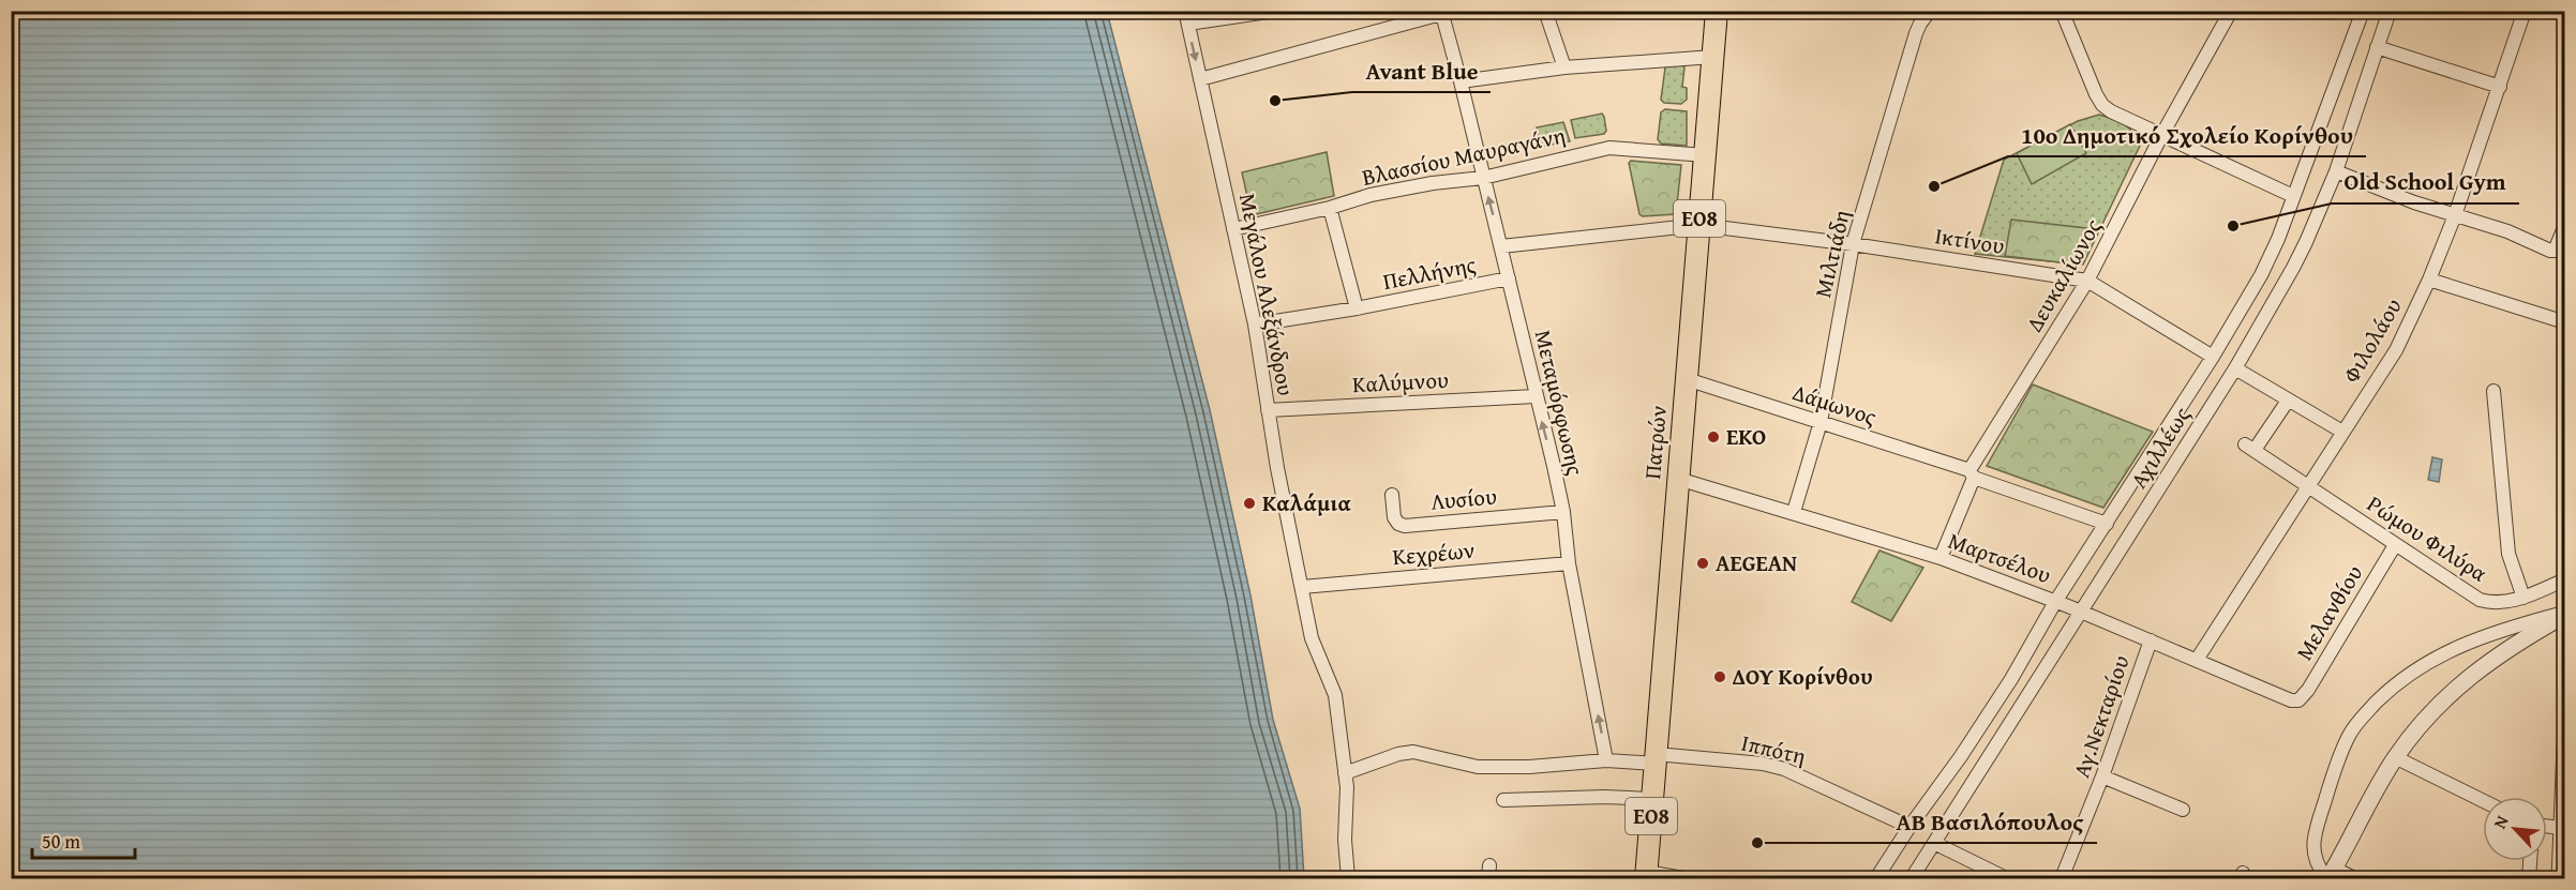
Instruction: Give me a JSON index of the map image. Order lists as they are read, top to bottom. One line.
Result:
{"streets":{"main road":["ΕΟ8","Πατρών"],"street":["Βλασσίου Μαυραγάνη","Ικτίνου","Μιλτιάδη","Πελλήνης","Δευκαλίωνος","Μεγάλου Αλεξάνδρου","Φιλολάου","Καλύμνου","Μεταμόρφωσης","Δάμωνος","Αχιλλέως","Λυσίου","Ρώμου Φιλύρα","Κεχρέων","Μαρτσέλου","Μελανθίου","Αγ.Νεκταρίου","Ιππότη"]},"crossings":[["Βλασσίου Μαυραγάνη","Πελλήνης"],["Βλασσίου Μαυραγάνη","Μεγάλου Αλεξάνδρου"],["Βλασσίου Μαυραγάνη","Μεταμόρφωσης"],["Βλασσίου Μαυραγάνη","Πατρών"],["Ικτίνου","Μιλτιάδη"],["Ικτίνου","Δευκαλίωνος"],["Ικτίνου","Μεταμόρφωσης"],["Ικτίνου","Πατρών"],["Ικτίνου","Αχιλλέως"],["Μιλτιάδη","Δάμωνος"],["Μιλτιάδη","Μαρτσέλου"],["Πελλήνης","Μεγάλου Αλεξάνδρου"],["Πελλήνης","Μεταμόρφωσης"],["Δευκαλίωνος","Δάμωνος"],["Δευκαλίωνος","Μαρτσέλου"],["Μεγάλου Αλεξάνδρου","Καλύμνου"],["Μεγάλου Αλεξάνδρου","Κεχρέων"],["Φιλολάου","Ρώμου Φιλύρα"],["Φιλολάου","Μαρτσέλου"],["Καλύμνου","Μεταμόρφωσης"],["Μεταμόρφωσης","Λυσίου"],["Μεταμόρφωσης","Κεχρέων"],["Δάμωνος","Πατρών"],["Δάμωνος","Αχιλλέως"],["Πατρών","Μαρτσέλου"],["Πατρών","Ιππότη"],["Αχιλλέως","Μαρτσέλου"],["Αχιλλέως","Ιππότη"],["Ρώμου Φιλύρα","Μελανθίου"],["Μαρτσέλου","Μελανθίου"],["Μαρτσέλου","Αγ.Νεκταρίου"]],"one_way":["Μεταμόρφωσης"],"places":["Avant Blue","10ο Δημοτικό Σχολείο Κορίνθου","Old School Gym","EKO","Καλάμια","AEGEAN","ΔΟΥ Κορίνθου","ΑΒ Βασιλόπουλος"],"scale_bar":"50 m","north":"top left"}
